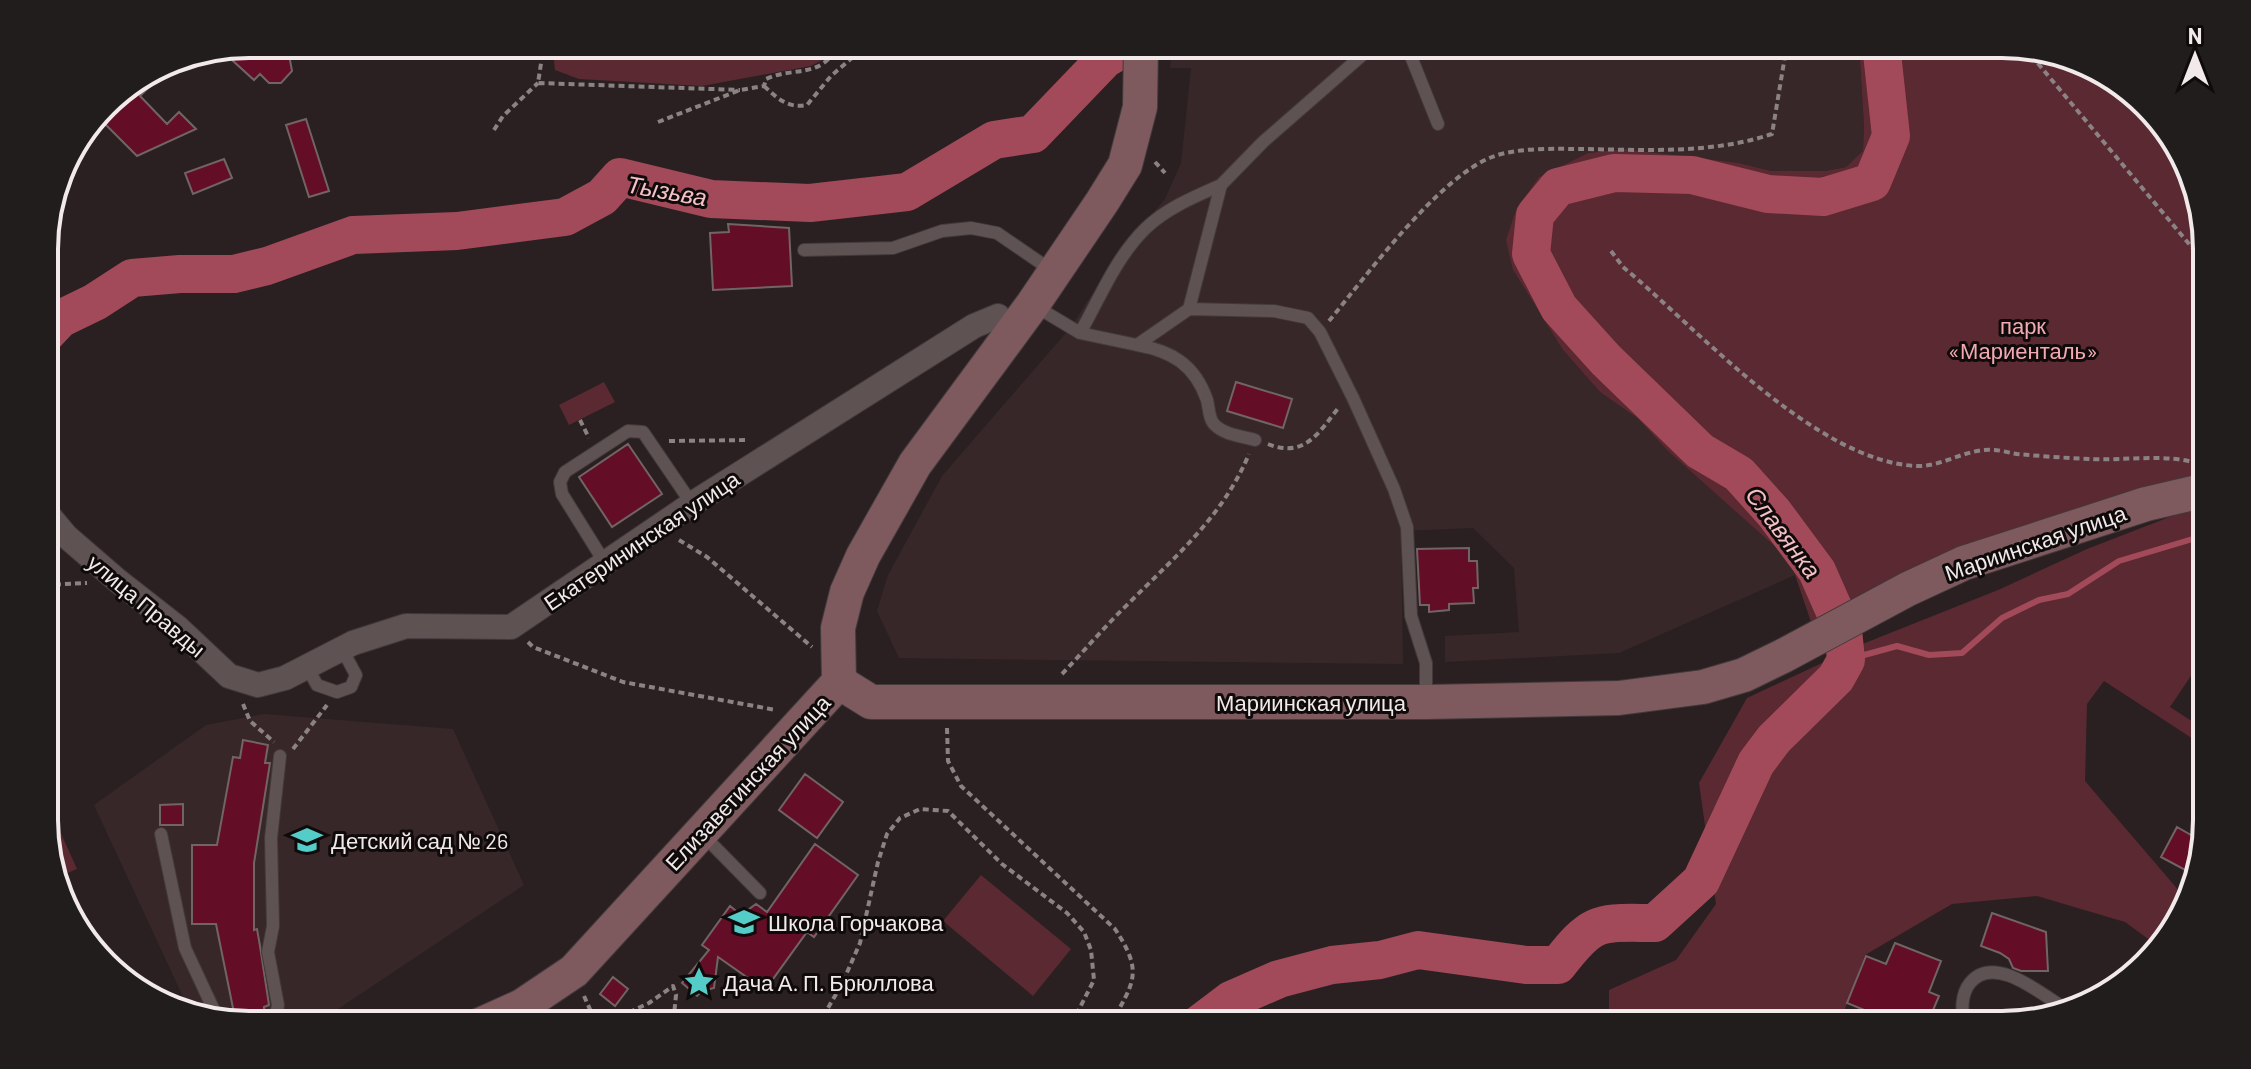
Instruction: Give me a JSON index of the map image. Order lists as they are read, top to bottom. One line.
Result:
{"streets":{"street":["Екатерининская улица","Мариинская улица","улица Правды","Елизаветинская улица"]},"crossings":[["Мариинская улица","Елизаветинская улица"]],"water":["Тызьва","Славянка"],"parks":["парк «Мариенталь»"],"places":{"school or university":["Детский сад № 26","Школа Горчакова"],"place":["Дача А. П. Брюллова"]},"north":"top"}
